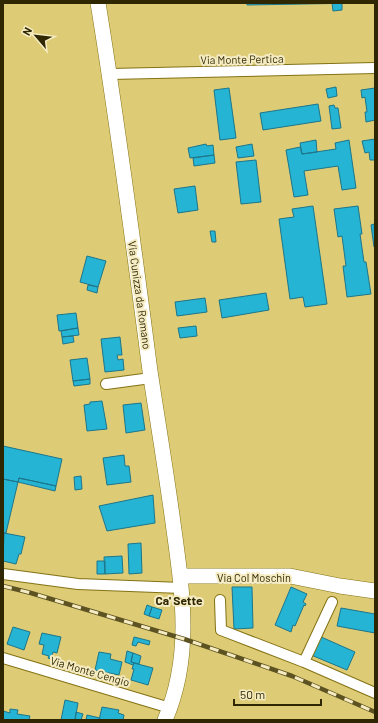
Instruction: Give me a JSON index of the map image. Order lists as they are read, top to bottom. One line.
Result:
{"streets":{"main road":["Via Cunizza da Romano","Via Col Moschin"],"street":["Via Monte Pertica","Via Monte Cengio"]},"crossings":[["Via Monte Pertica","Via Cunizza da Romano"],["Via Cunizza da Romano","Via Col Moschin"],["Via Cunizza da Romano","Via Monte Cengio"]],"districts":["Ca' Sette"],"scale_bar":"50 m","north":"top left"}
